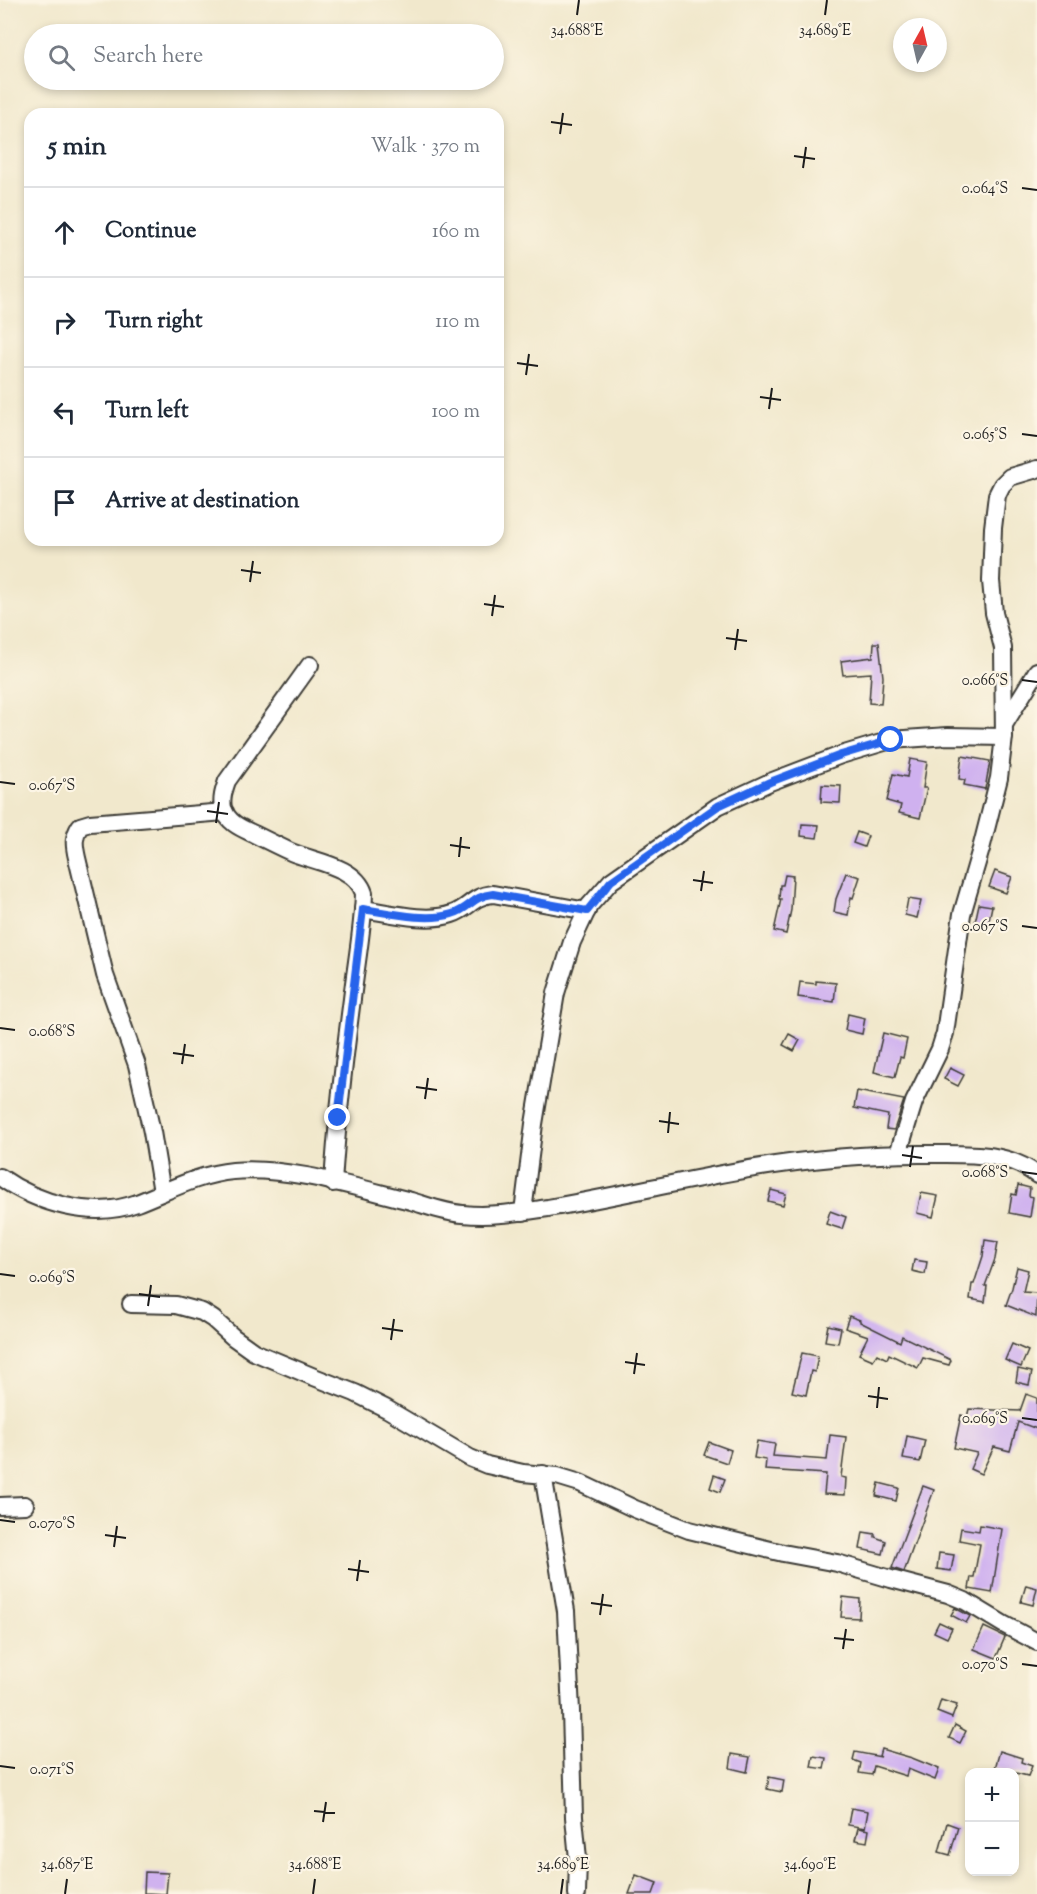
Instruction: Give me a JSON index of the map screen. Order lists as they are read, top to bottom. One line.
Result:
{"north":"top","page":{"search":"Search here","heading":["5 min","Walk · 370 m"],"list":[["Continue","160 m"],["Turn right","110 m"],["Turn left","100 m"],"Arrive at destination"],"map_buttons":["+","−"]},"coordinates":["34.688°E","34.689°E","0.064°S","0.065°S","0.066°S","0.067°S","0.068°S","0.069°S","0.070°S","0.071°S","34.687°E","34.690°E"]}
